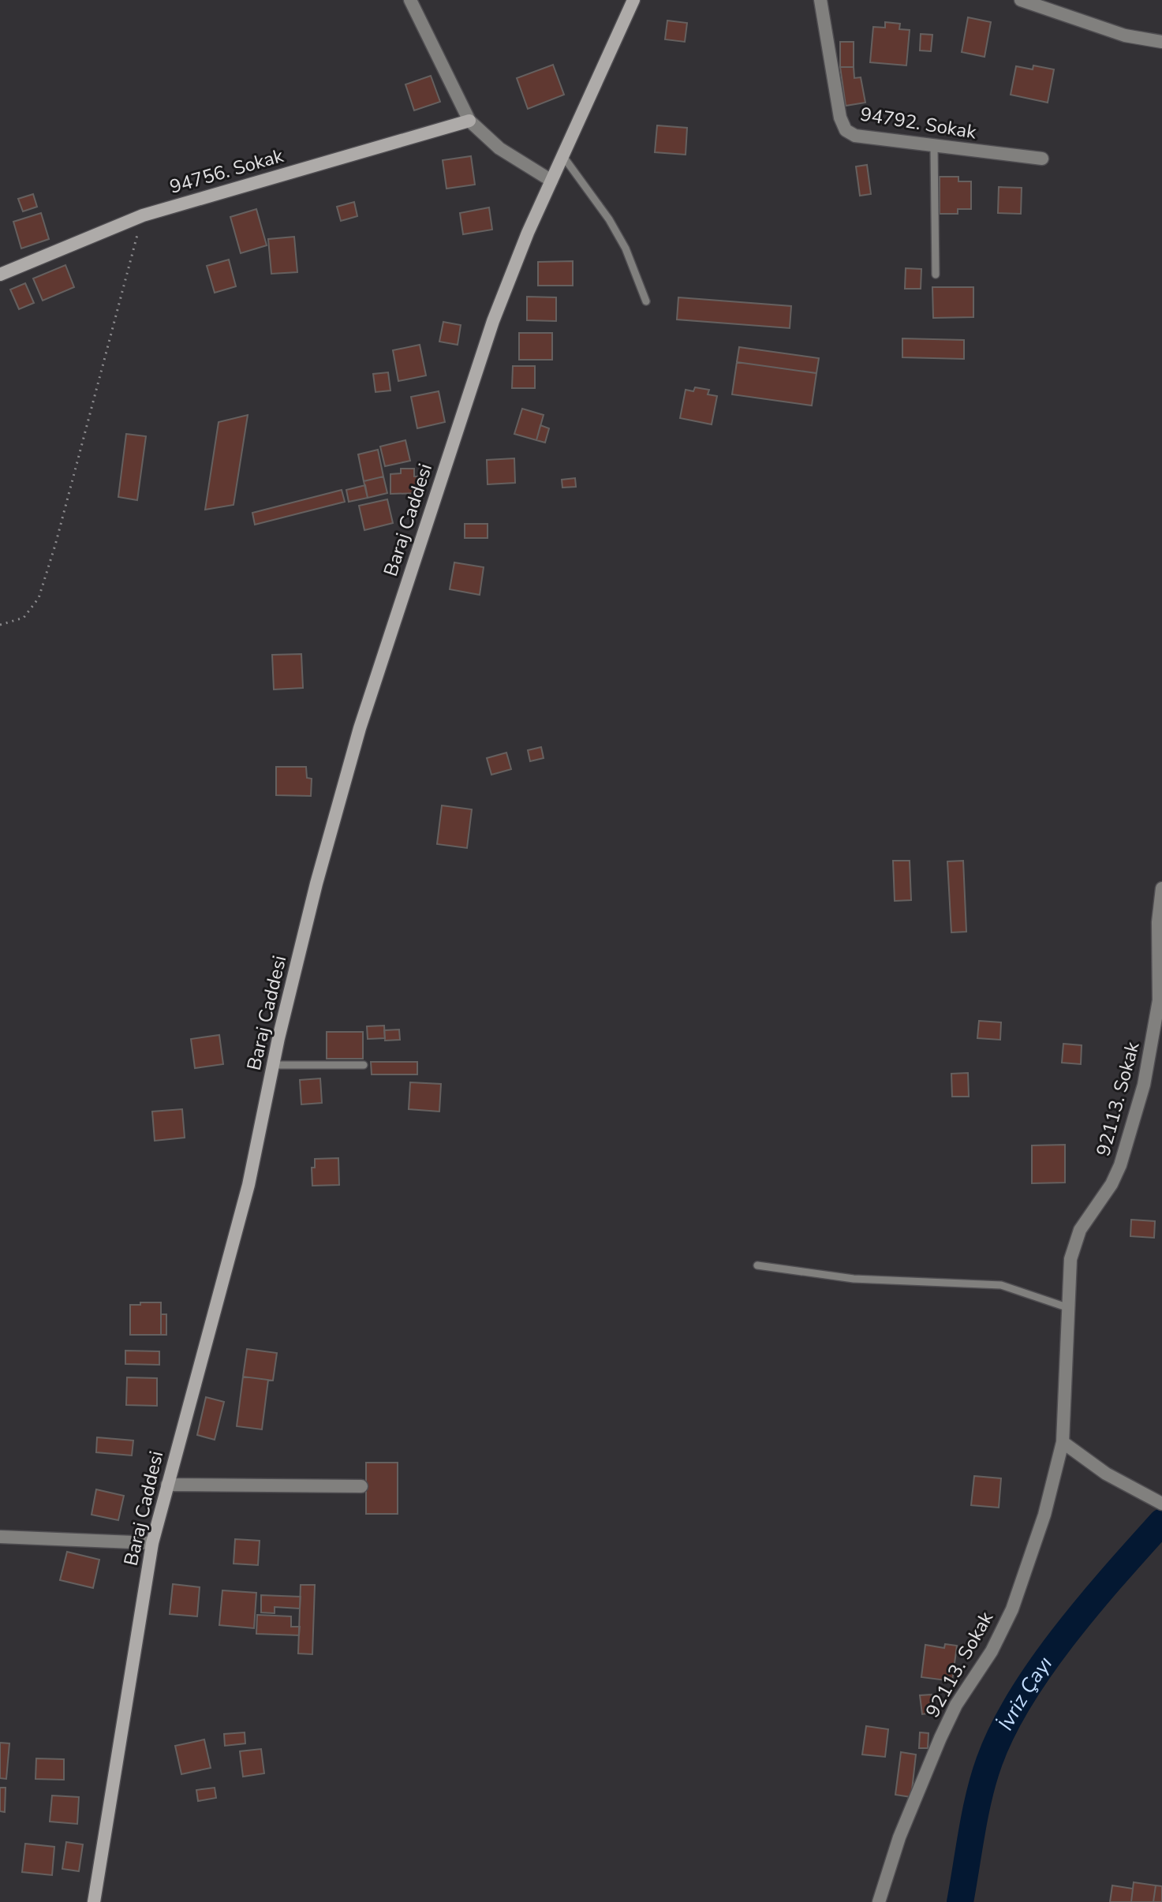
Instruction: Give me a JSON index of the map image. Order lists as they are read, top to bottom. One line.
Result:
{"streets":{"main road":["94756. Sokak","Baraj Caddesi"],"street":["94792. Sokak","92113. Sokak"]},"water":["İvriz Çayı"]}
